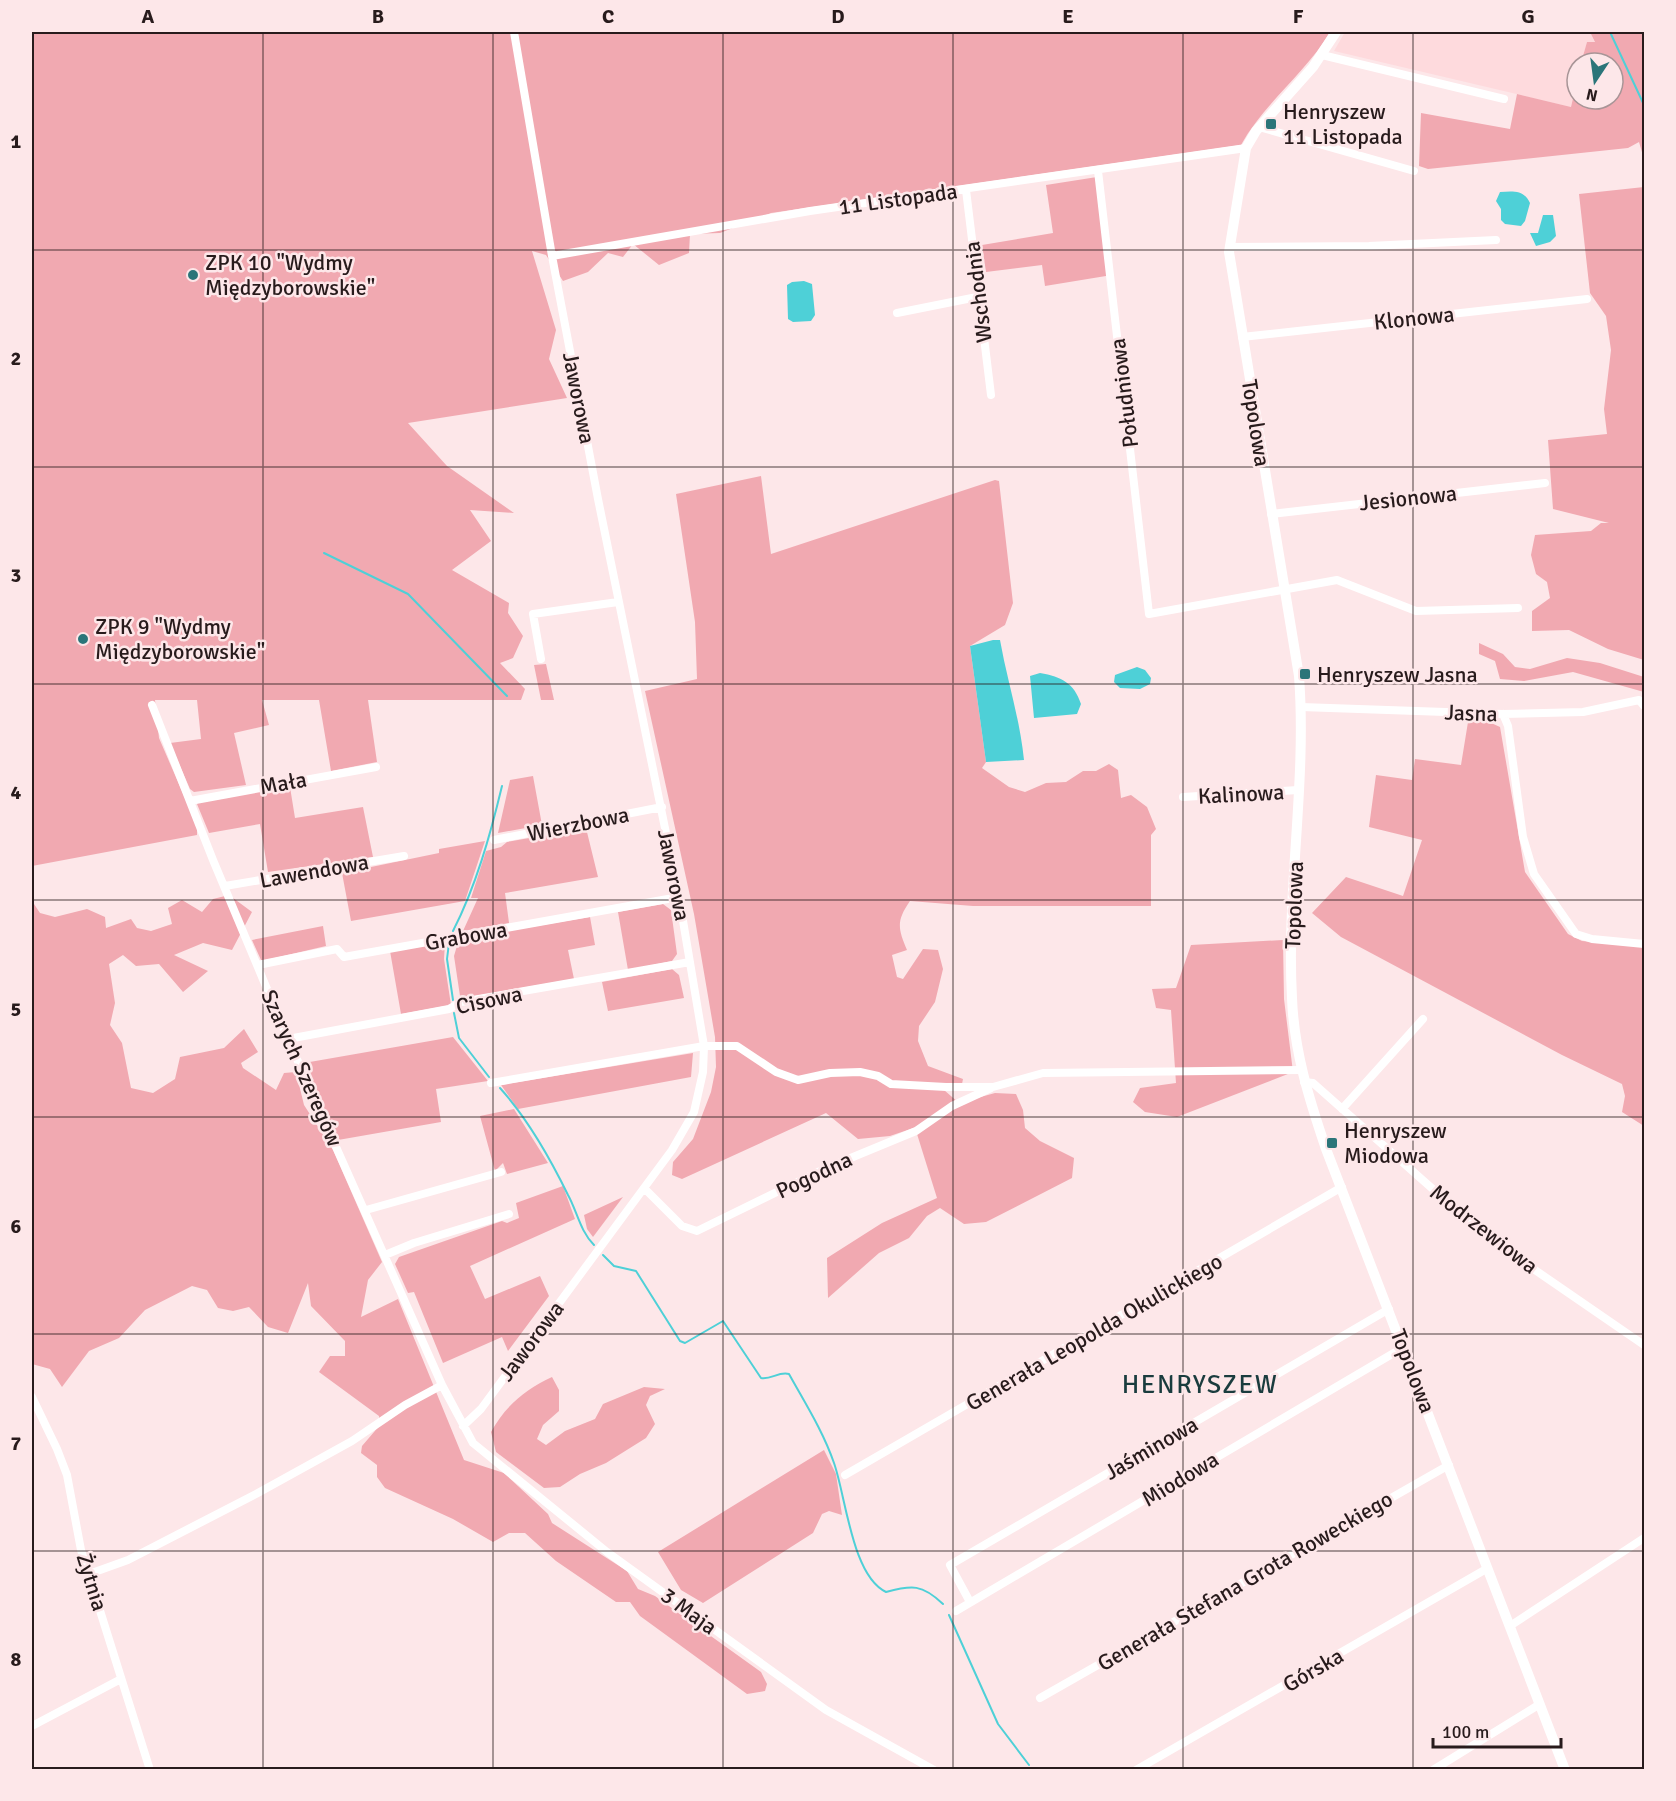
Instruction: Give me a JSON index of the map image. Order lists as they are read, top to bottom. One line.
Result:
{"streets":{"street":["11 Listopada","Wschodnia","Klonowa","Południowa","Jaworowa","Topolowa","Jesionowa","Jasna","Mała","Kalinowa","Wierzbowa","Lawendowa","Grabowa","Cisowa","Szarych Szeregów","Pogodna","Modrzewiowa","Generała Leopolda Okulickiego","Jaśminowa","Miodowa","Generała Stefana Grota Roweckiego","Żytnia","3 Maja","Górska"]},"crossings":[["11 Listopada","Wschodnia"],["11 Listopada","Południowa"],["11 Listopada","Jaworowa"],["11 Listopada","Topolowa"],["Klonowa","Topolowa"],["Południowa","Topolowa"],["Jaworowa","Wierzbowa"],["Jaworowa","Grabowa"],["Jaworowa","Cisowa"],["Jaworowa","Szarych Szeregów"],["Jaworowa","Pogodna"],["Jaworowa","3 Maja"],["Topolowa","Jesionowa"],["Topolowa","Jasna"],["Topolowa","Kalinowa"],["Topolowa","Modrzewiowa"],["Topolowa","Generała Leopolda Okulickiego"],["Topolowa","Jaśminowa"],["Topolowa","Miodowa"],["Topolowa","Generała Stefana Grota Roweckiego"],["Topolowa","Górska"],["Mała","Szarych Szeregów"],["Lawendowa","Szarych Szeregów"],["Grabowa","Szarych Szeregów"],["Cisowa","Szarych Szeregów"],["Szarych Szeregów","3 Maja"],["Jaśminowa","Miodowa"]],"districts":["HENRYSZEW"],"places":{"transit":["Henryszew 11 Listopada","Henryszew Jasna","Henryszew Miodowa"],"other":["ZPK 10 \"Wydmy Międzyborowskie\"","ZPK 9 \"Wydmy Międzyborowskie\""]},"scale_bar":"100 m","north":"bottom","grid":{"columns":["A","B","C","D","E","F","G"],"rows":["1","2","3","4","5","6","7","8"]}}
